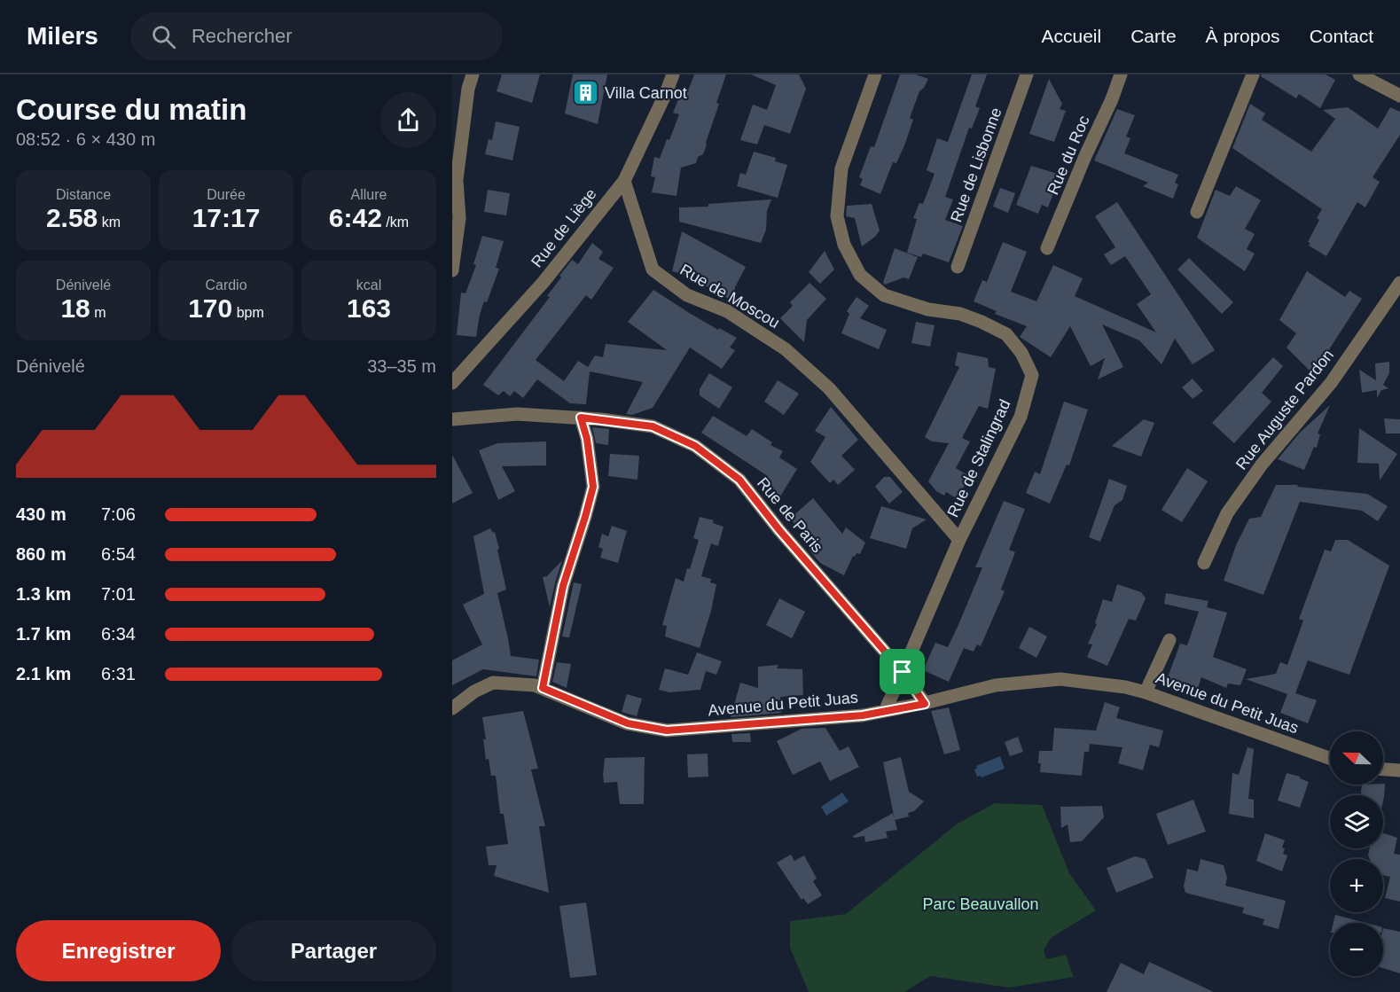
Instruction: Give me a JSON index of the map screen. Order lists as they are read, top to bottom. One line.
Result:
{"streets":{"street":["Rue du Roc","Rue de Lisbonne","Rue de Liège","Rue de Moscou","Rue Auguste Pardon","Rue de Stalingrad","Rue de Paris","Avenue du Petit Juas"]},"crossings":[["Rue de Liège","Rue de Moscou"],["Rue de Moscou","Rue de Stalingrad"],["Rue de Stalingrad","Rue de Paris"]],"parks":["Parc Beauvallon"],"places":{"building":["Villa Carnot"]},"north":"left","page":{"header":"Milers","search":"Rechercher","nav":["Accueil","Carte","À propos","Contact"],"heading":["Course du matin","08:52 · 6 × 430 m"],"stats":[["Distance","2.58 km"],["Durée","17:17"],["Allure","6:42 /km"],["Dénivelé","18 m"],["Cardio","170 bpm"],["kcal","163"]],"chart":["Dénivelé","33–35 m"],"list":[{"name":"430 m","note":"7:06"},{"name":"860 m","note":"6:54"},{"name":"1.3 km","note":"7:01"},{"name":"1.7 km","note":"6:34"},{"name":"2.1 km","note":"6:31"}],"map_buttons":["+","−"],"buttons":["Enregistrer","Partager"]}}
